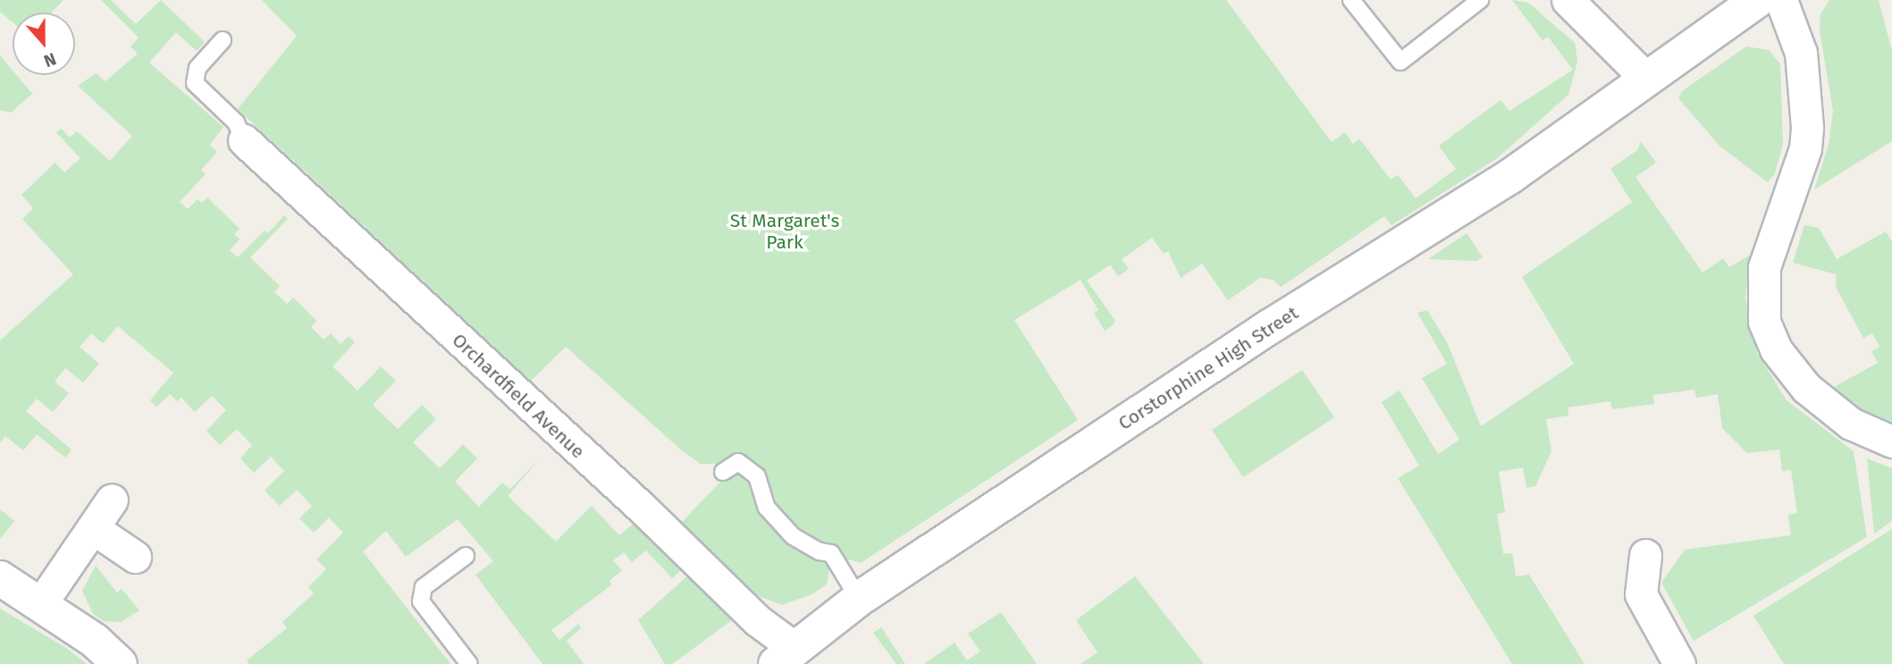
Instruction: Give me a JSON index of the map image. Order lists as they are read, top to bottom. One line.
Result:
{"streets":{"street":["Corstorphine High Street","Orchardfield Avenue"]},"crossings":[["Corstorphine High Street","Orchardfield Avenue"]],"parks":["St Margaret's Park"],"north":"bottom"}
